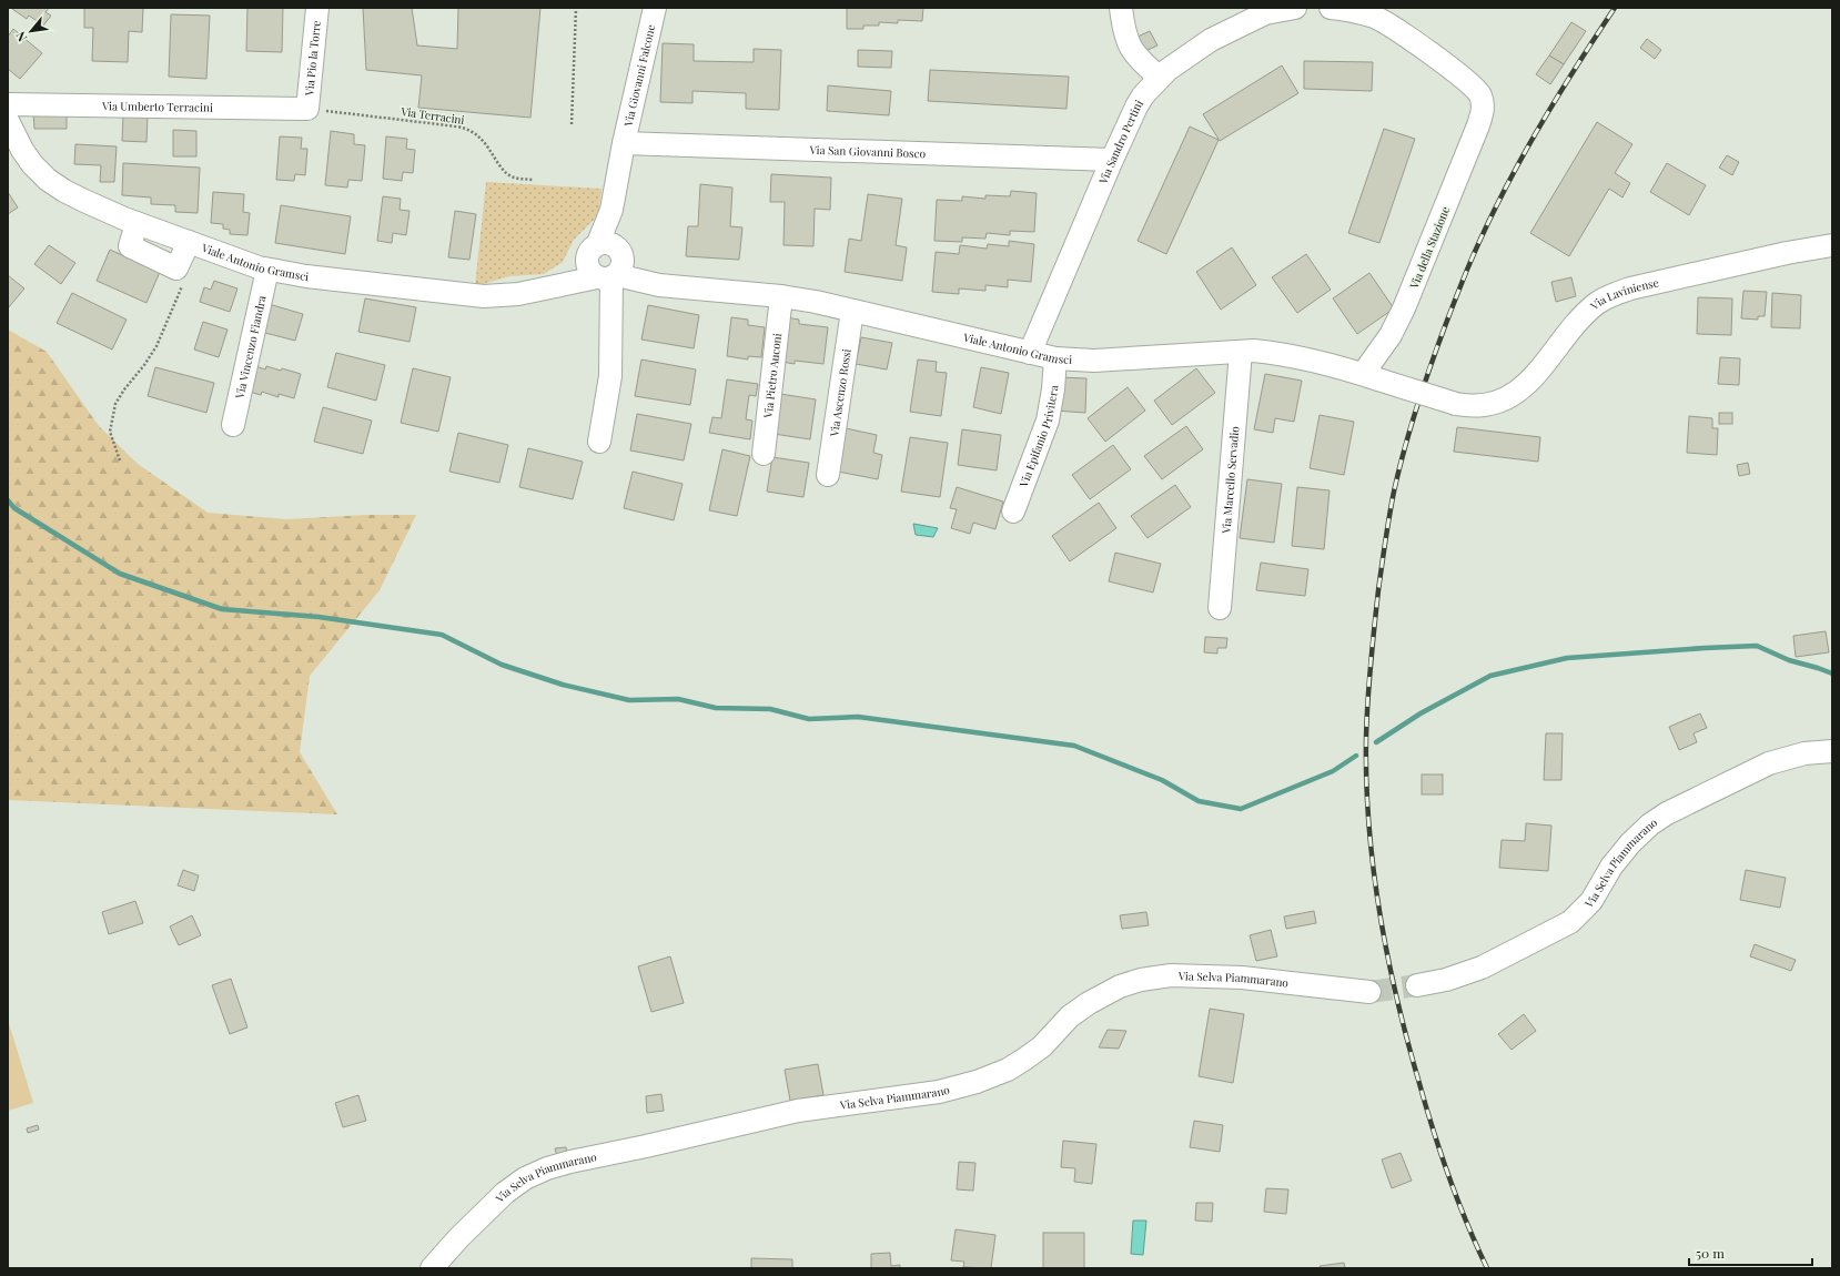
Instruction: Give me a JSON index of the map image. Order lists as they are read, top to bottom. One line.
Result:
{"streets":{"street":["Via Pio la Torre","Via Giovanni Falcone","Via Umberto Terracini","Via Sandro Pertini","Via San Giovanni Bosco","Via della Stazione","Viale Antonio Gramsci","Via Laviniense","Via Vincenzo Fiandra","Via Pietro Auconi","Via Ascenzo Rossi","Via Epifanio Privitera","Via Marcello Servadio","Via Selva Piammarano"],"path":["Via Terracini"]},"crossings":[["Via Pio la Torre","Via Umberto Terracini"],["Via Pio la Torre","Via Terracini"],["Via Giovanni Falcone","Via San Giovanni Bosco"],["Via Giovanni Falcone","Viale Antonio Gramsci"],["Via Umberto Terracini","Via Terracini"],["Via Sandro Pertini","Via San Giovanni Bosco"],["Via Sandro Pertini","Viale Antonio Gramsci"],["Via della Stazione","Viale Antonio Gramsci"],["Via della Stazione","Via Laviniense"],["Viale Antonio Gramsci","Via Laviniense"],["Viale Antonio Gramsci","Via Vincenzo Fiandra"],["Viale Antonio Gramsci","Via Pietro Auconi"],["Viale Antonio Gramsci","Via Ascenzo Rossi"],["Viale Antonio Gramsci","Via Epifanio Privitera"],["Viale Antonio Gramsci","Via Marcello Servadio"]],"scale_bar":"50 m","north":"bottom left"}
